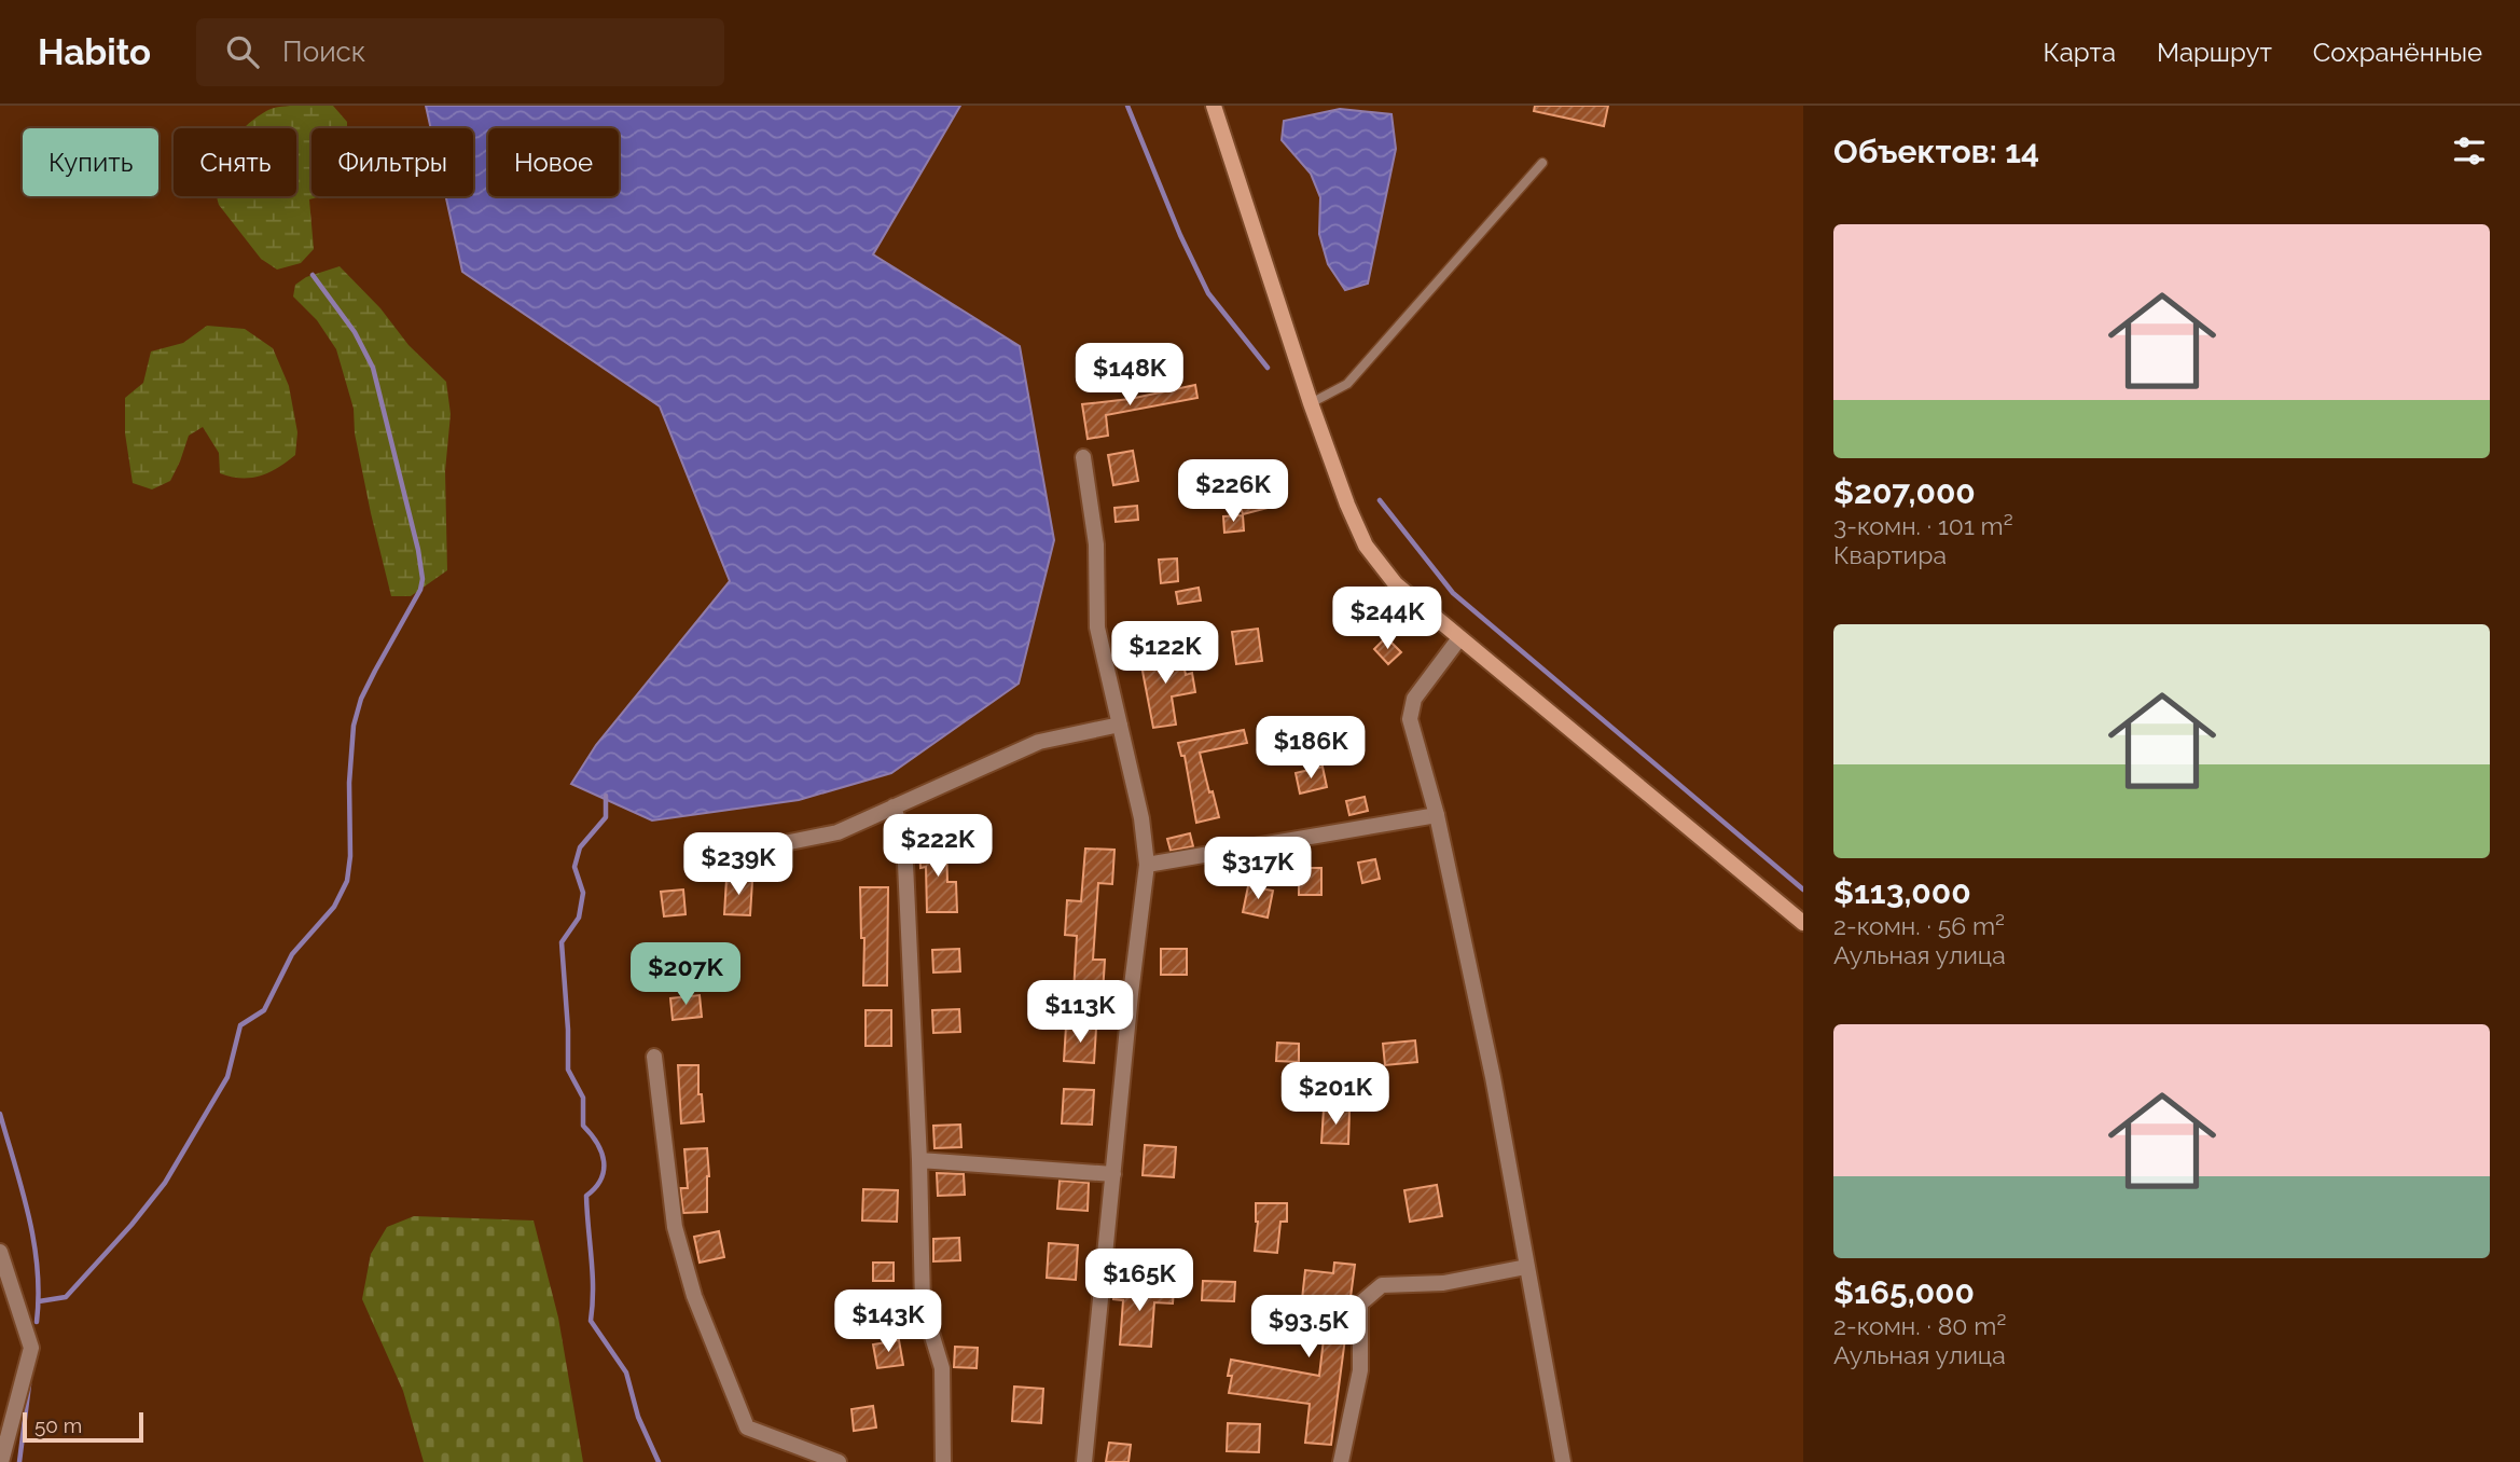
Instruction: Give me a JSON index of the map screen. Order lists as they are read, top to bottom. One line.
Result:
{"scale_bar":"50 m","page":{"header":"Habito","search":"Поиск","nav":["Карта","Маршрут","Сохранённые"],"heading":"Объектов: 14","chip":["Купить","Снять","Фильтры","Новое"],"list":[{"name":"$207,000","note":"3-комн. · 101 m² · Квартира"},{"name":"$113,000","note":"2-комн. · 56 m² · Аульная улица"},{"name":"$165,000","note":"2-комн. · 80 m² · Аульная улица"}],"price":["$148K","$226K","$244K","$122K","$186K","$222K","$239K","$317K","$207K","$113K","$201K","$165K","$143K","$93.5K"],"scale":"50 m"}}
